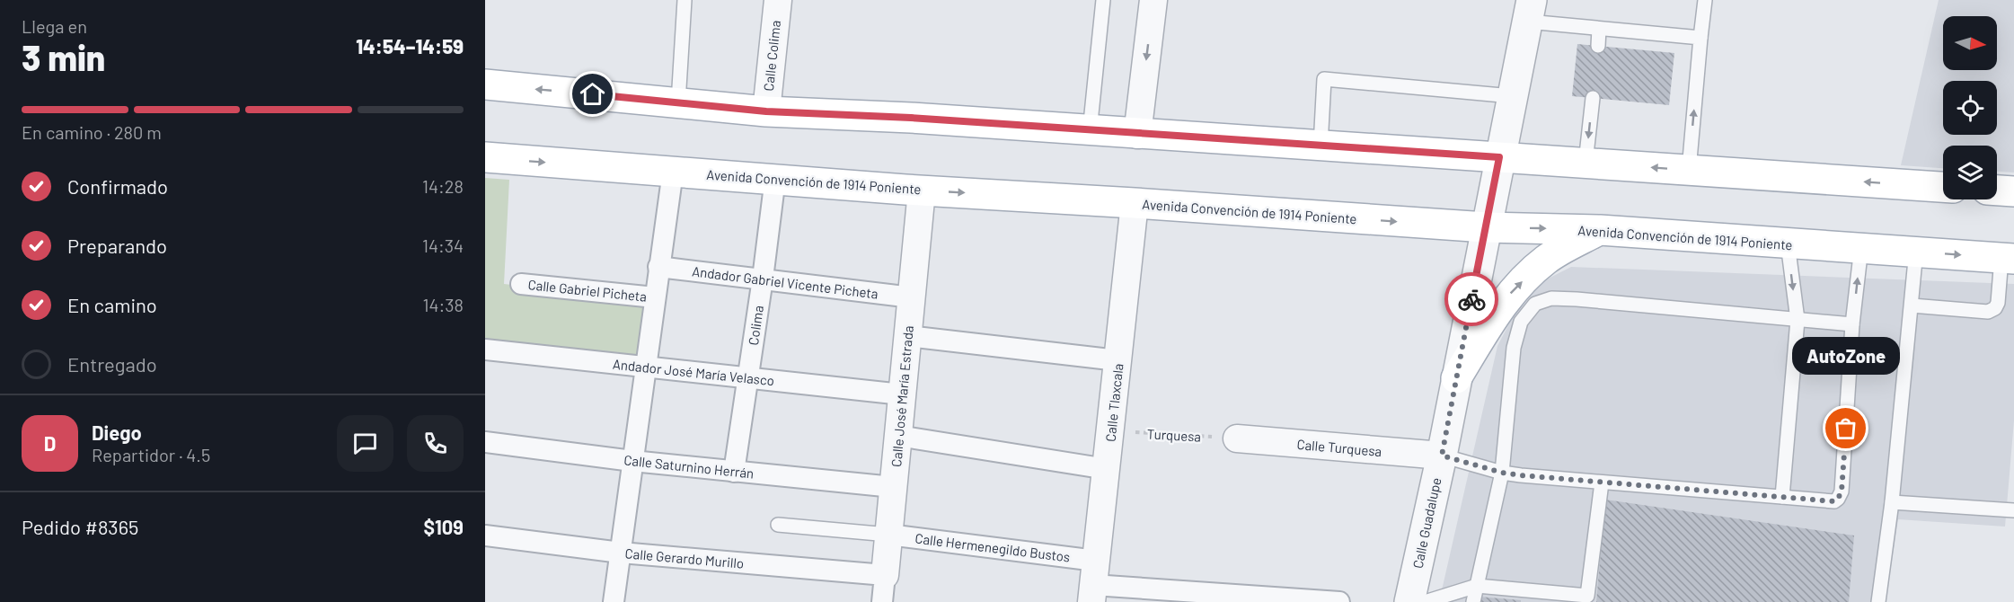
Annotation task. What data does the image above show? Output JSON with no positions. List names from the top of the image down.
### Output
{
  "streets": {
    "main road": ["Avenida Convención de 1914 Poniente"],
    "street": [
      "Calle Colima",
      "Andador Gabriel Vicente Picheta",
      "Calle Gabriel Picheta",
      "Colima",
      "Andador José María Velasco",
      "Calle José María Estrada",
      "Calle Tlaxcala",
      "Calle Turquesa",
      "Calle Saturnino Herrán",
      "Calle Guadalupe",
      "Calle Hermenegildo Bustos",
      "Calle Gerardo Murillo"
    ],
    "path": ["Turquesa"]
  },
  "crossings": [
    ["Avenida Convención de 1914 Poniente", "Colima"],
    ["Avenida Convención de 1914 Poniente", "Calle José María Estrada"],
    ["Avenida Convención de 1914 Poniente", "Calle Tlaxcala"],
    ["Avenida Convención de 1914 Poniente", "Calle Guadalupe"],
    ["Andador Gabriel Vicente Picheta", "Colima"],
    ["Andador Gabriel Vicente Picheta", "Calle José María Estrada"],
    ["Colima", "Andador José María Velasco"],
    ["Colima", "Calle Saturnino Herrán"],
    ["Andador José María Velasco", "Calle José María Estrada"],
    ["Calle José María Estrada", "Calle Saturnino Herrán"],
    ["Calle José María Estrada", "Calle Hermenegildo Bustos"],
    ["Calle José María Estrada", "Calle Gerardo Murillo"],
    ["Calle Tlaxcala", "Turquesa"],
    ["Calle Tlaxcala", "Calle Hermenegildo Bustos"],
    ["Turquesa", "Calle Turquesa"],
    ["Calle Turquesa", "Calle Guadalupe"]
  ],
  "places": ["AutoZone"],
  "north": "right",
  "page": {
    "heading": ["3 min", "Llega en", "14:54–14:59"],
    "panel": [
      "Diego",
      "Repartidor · 4.5",
      "Pedido #8365",
      "$109"
    ],
    "bar": "En camino · 280 m",
    "list": [
      ["Confirmado", "14:28"],
      ["Preparando", "14:34"],
      ["En camino", "14:38"],
      "Entregado"
    ],
    "bubble": "AutoZone",
    "round": "D"
  }
}
